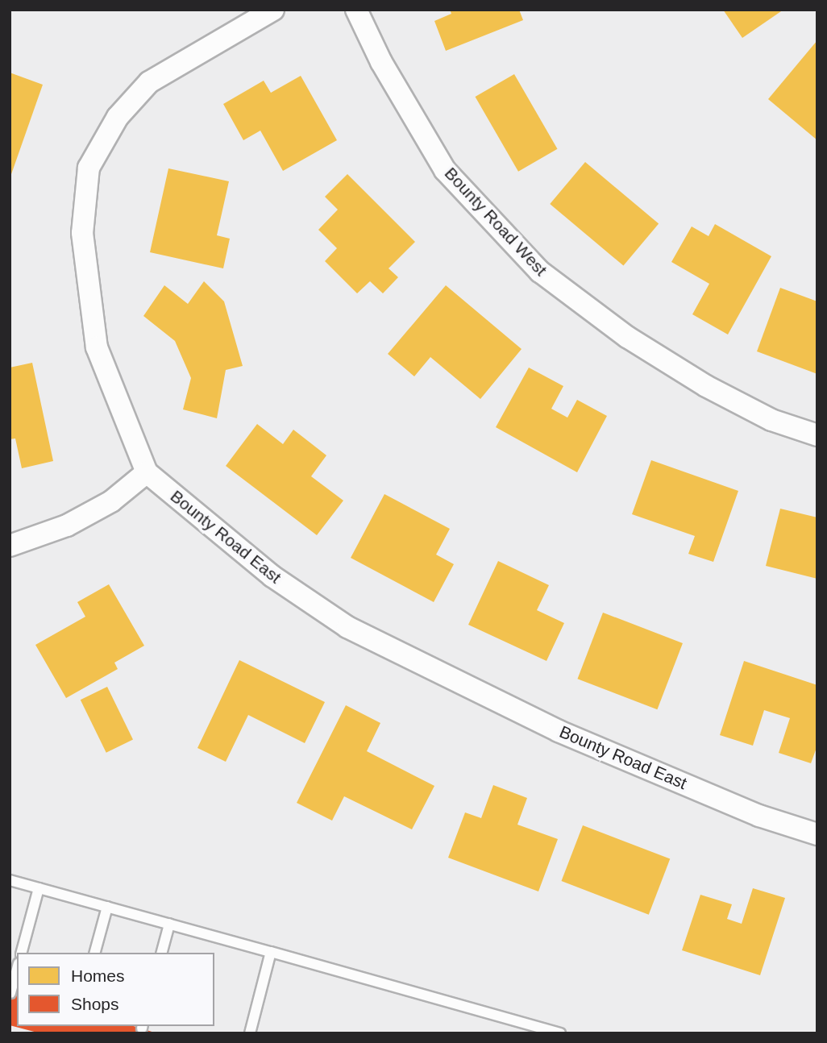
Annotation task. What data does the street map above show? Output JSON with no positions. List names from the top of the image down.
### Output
{
  "streets": {
    "street": ["Bounty Road West", "Bounty Road East"]
  },
  "legend": ["Homes", "Shops"]
}
